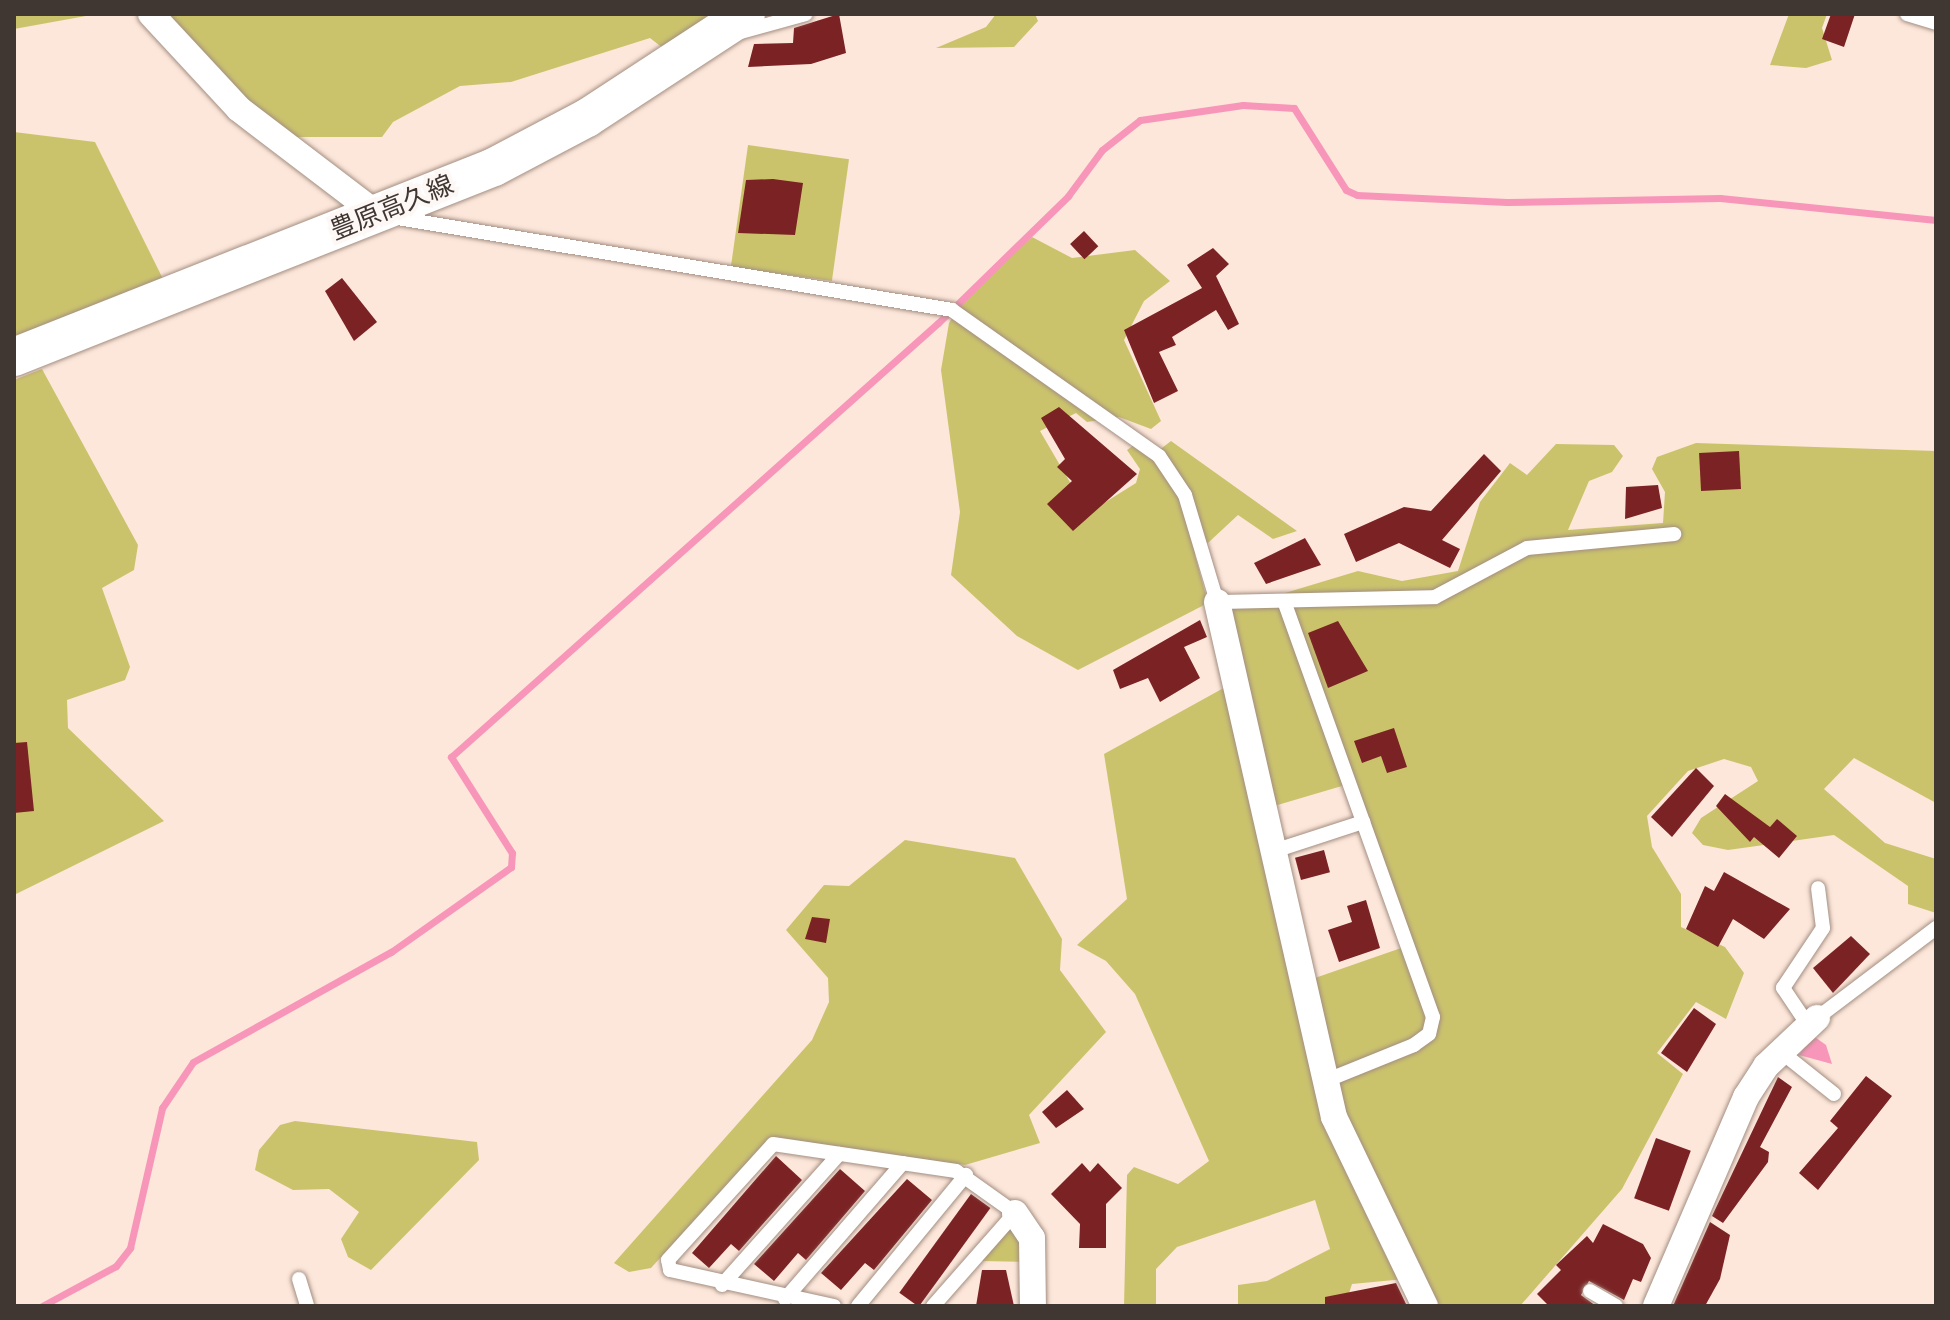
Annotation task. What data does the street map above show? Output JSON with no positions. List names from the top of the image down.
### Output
{
  "streets": {
    "main road": ["豊原高久線"]
  }
}
